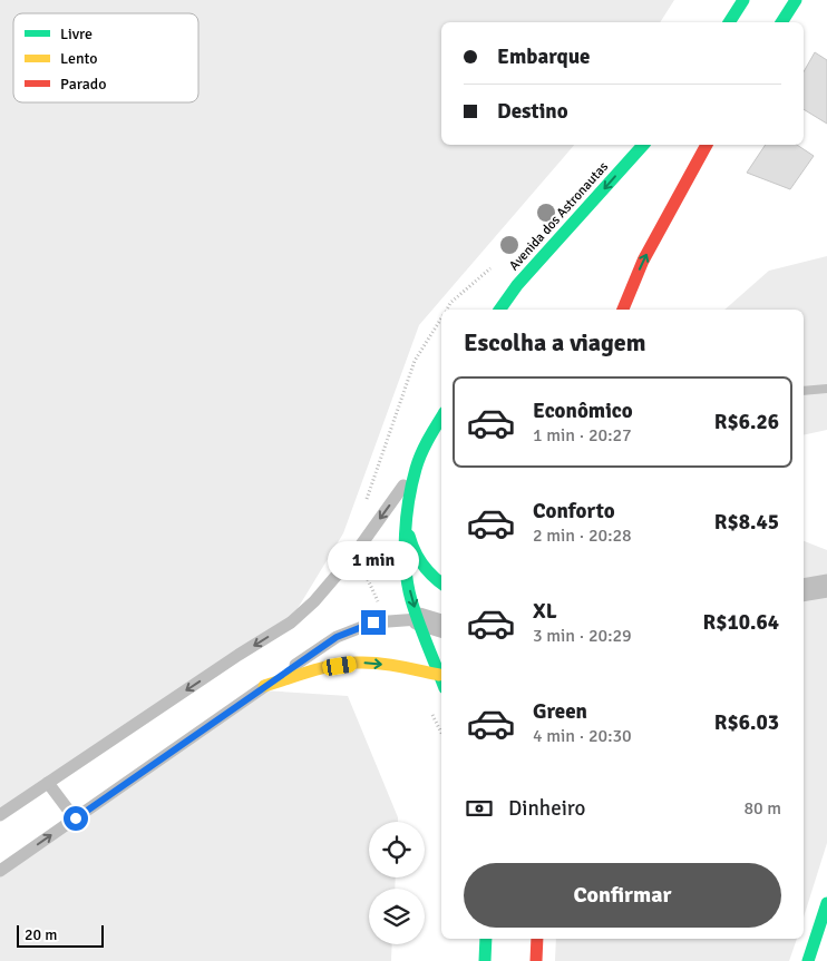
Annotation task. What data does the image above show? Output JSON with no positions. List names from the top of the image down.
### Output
{
  "streets": {
    "main road": ["Avenida dos Astronautas"]
  },
  "legend": ["Livre", "Lento", "Parado"],
  "scale_bar": "20 m",
  "page": {
    "banner": ["Embarque", "Destino"],
    "heading": "Escolha a viagem",
    "list": [
      {
        "name": "Econômico",
        "note": "1 min · 20:27",
        "value": "R$6.26"
      },
      {
        "name": "Conforto",
        "note": "2 min · 20:28",
        "value": "R$8.45"
      },
      {
        "name": "XL",
        "note": "3 min · 20:29",
        "value": "R$10.64"
      },
      {
        "name": "Green",
        "note": "4 min · 20:30",
        "value": "R$6.03"
      }
    ],
    "bubble": "1 min",
    "pay": ["Dinheiro", "80 m"],
    "buttons": "Confirmar",
    "scale": "20 m"
  }
}
